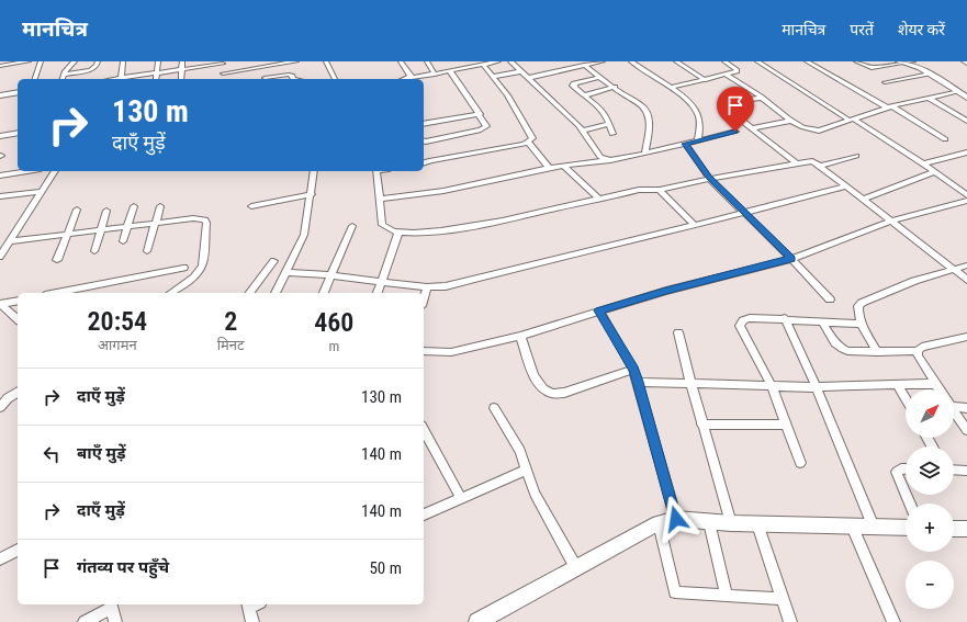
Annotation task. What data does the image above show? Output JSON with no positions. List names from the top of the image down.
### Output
{
  "north": "top right",
  "page": {
    "header": "मानचित्र",
    "nav": ["मानचित्र", "परतें", "शेयर करें"],
    "turn": ["130 m", "दाएँ मुड़ें"],
    "eta": [
      "20:54",
      "आगमन",
      "2",
      "मिनट",
      "460",
      "m"
    ],
    "list": [
      {
        "name": "दाएँ मुड़ें",
        "value": "130 m"
      },
      {
        "name": "बाएँ मुड़ें",
        "value": "140 m"
      },
      {
        "name": "दाएँ मुड़ें",
        "value": "140 m"
      },
      {
        "name": "गंतव्य पर पहुँचे",
        "value": "50 m"
      }
    ],
    "map_buttons": ["+", "−"]
  }
}
